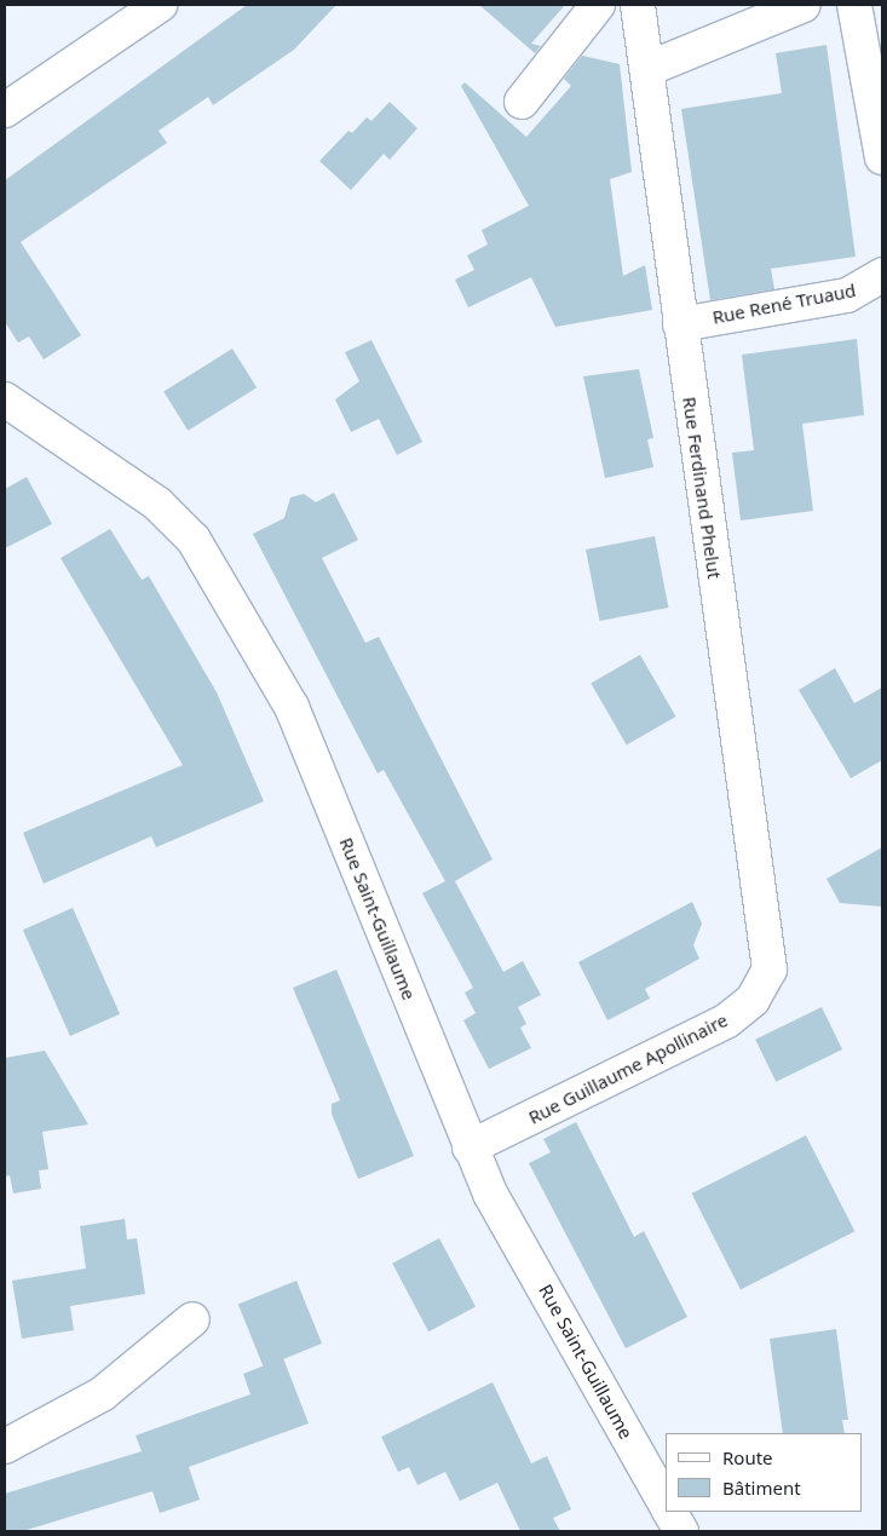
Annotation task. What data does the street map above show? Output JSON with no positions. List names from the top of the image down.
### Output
{
  "streets": {
    "street": [
      "Rue René Truaud",
      "Rue Ferdinand Phelut",
      "Rue Saint-Guillaume",
      "Rue Guillaume Apollinaire"
    ]
  },
  "crossings": [
    ["Rue René Truaud", "Rue Ferdinand Phelut"],
    ["Rue Ferdinand Phelut", "Rue Guillaume Apollinaire"],
    ["Rue Saint-Guillaume", "Rue Guillaume Apollinaire"]
  ],
  "legend": ["Route", "Bâtiment"]
}
